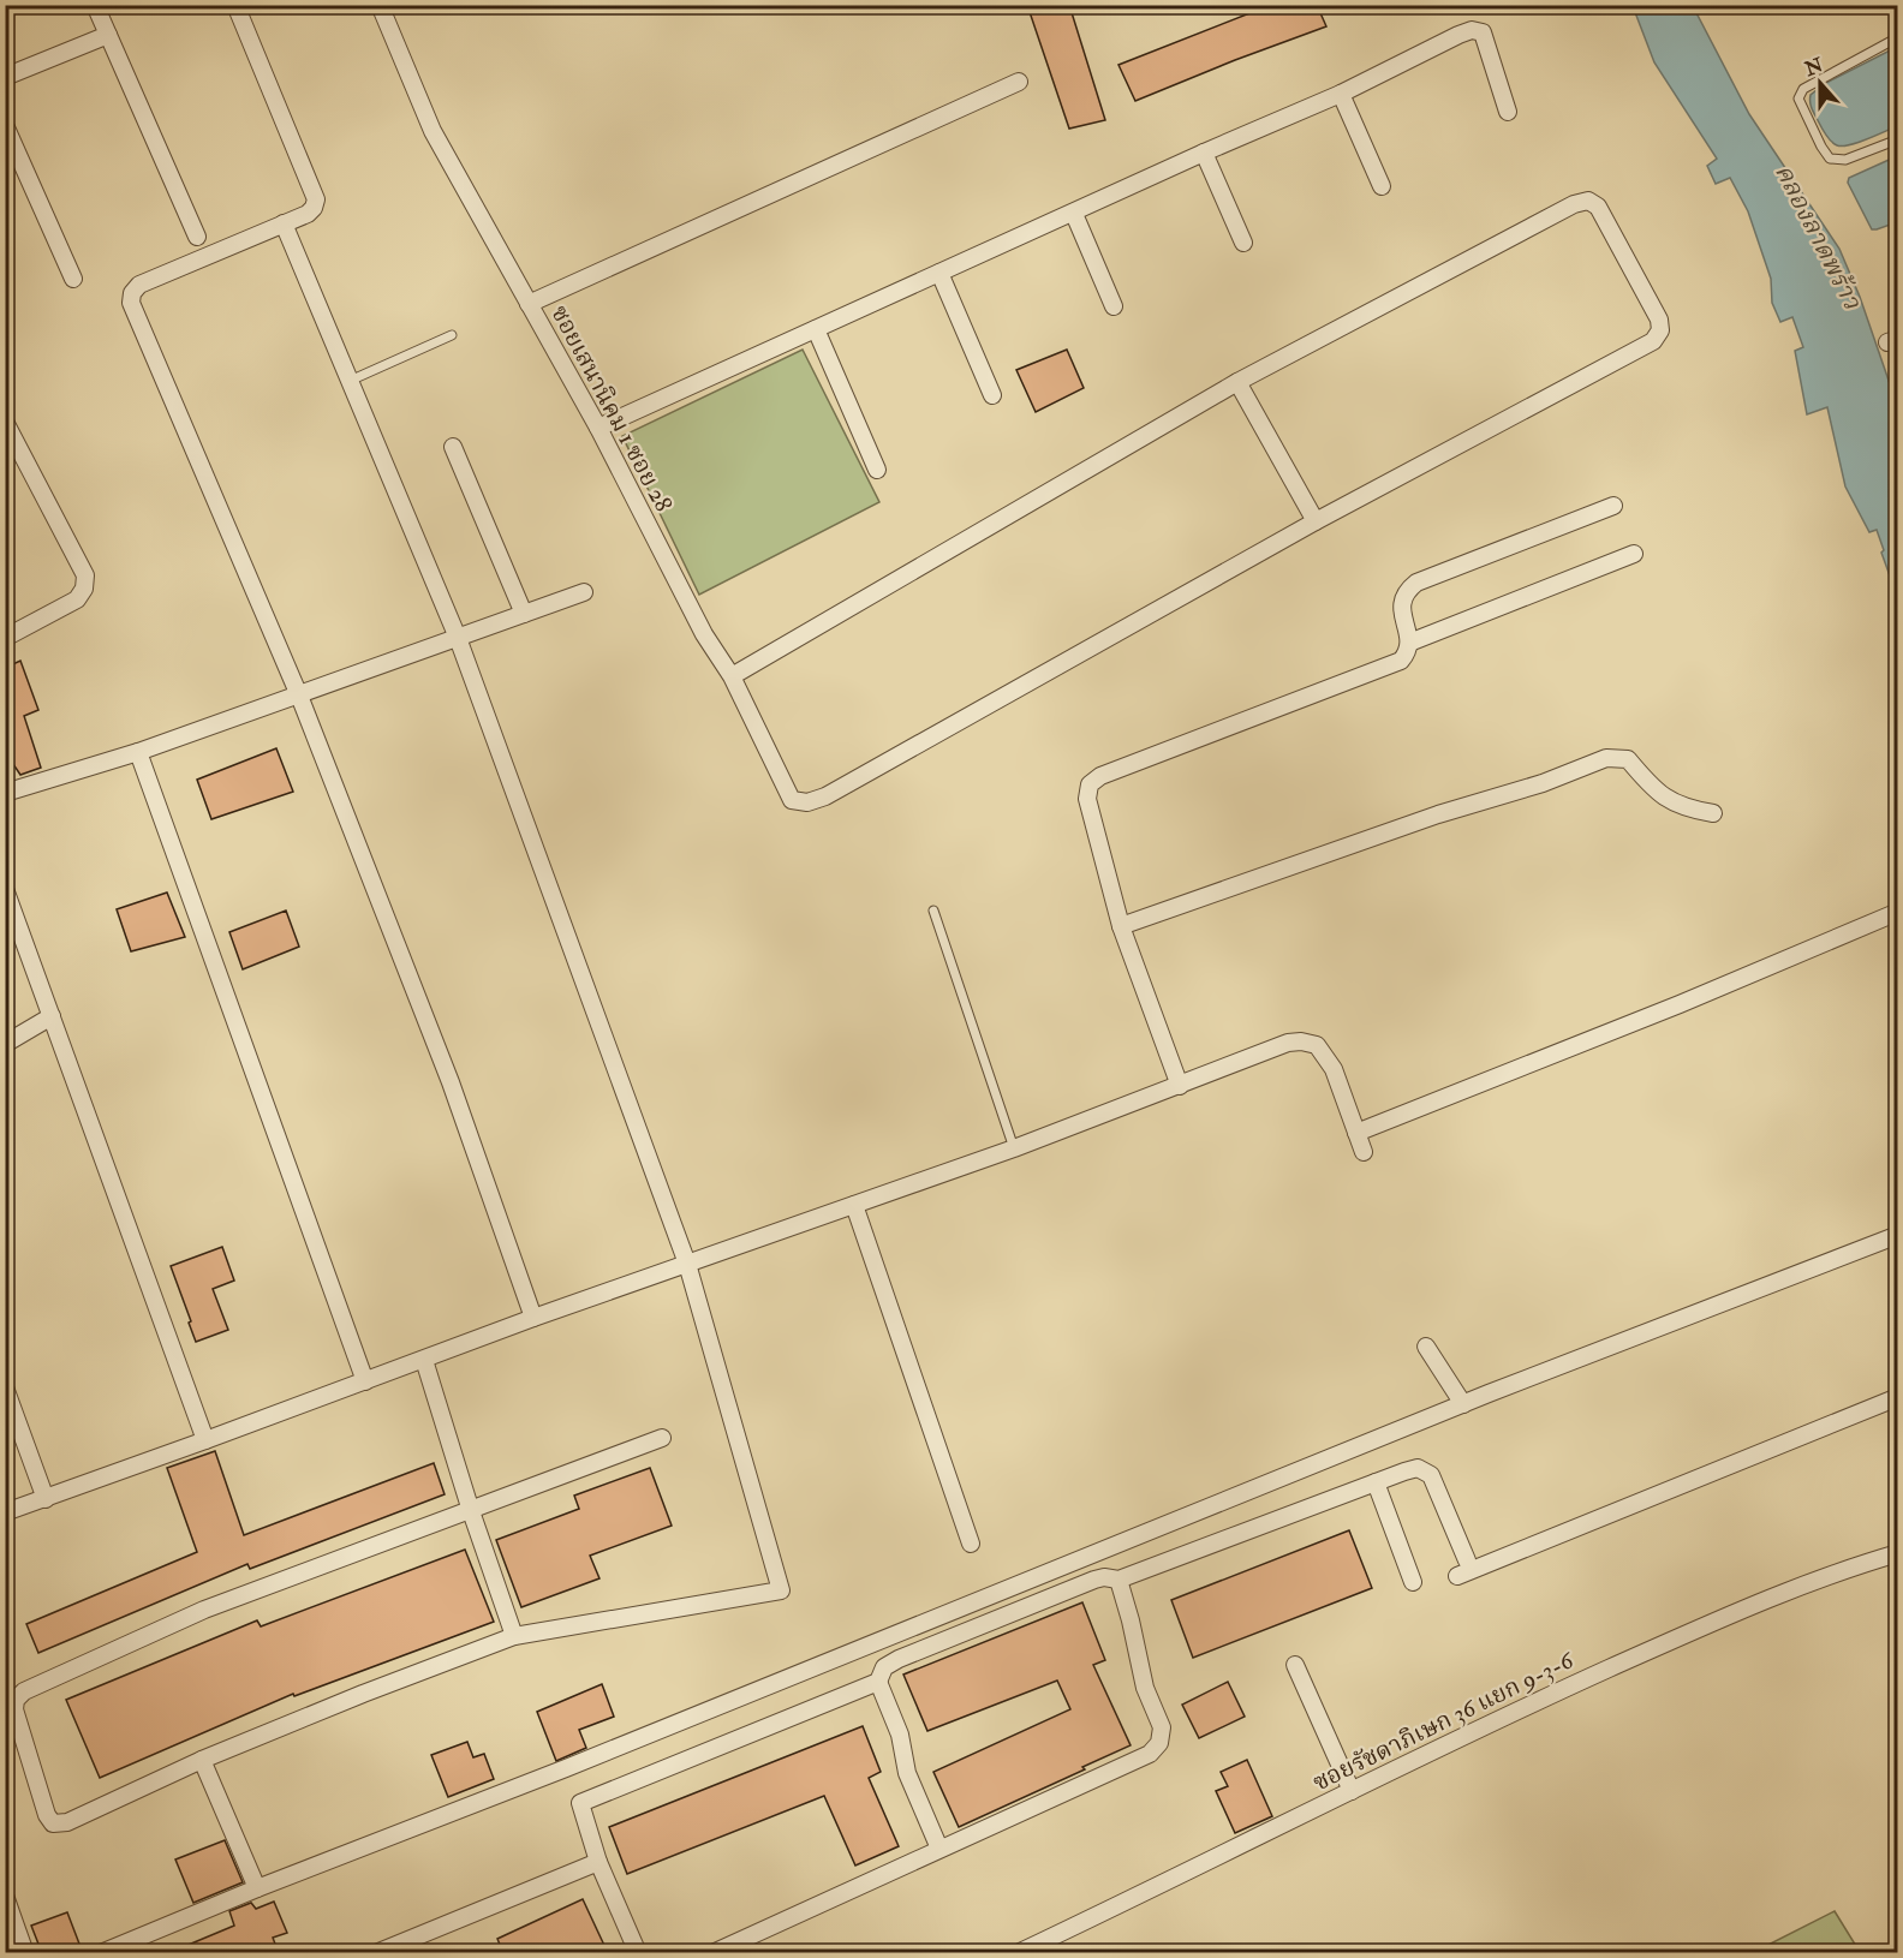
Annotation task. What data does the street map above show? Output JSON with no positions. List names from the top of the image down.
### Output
{
  "streets": {
    "street": ["ซอยเสนานิคม 1 ซอย 28", "ซอยรัชดาภิเษก 36 แยก 9-3-6"]
  },
  "water": ["คลองลาดพร้าว"],
  "north": "top"
}
